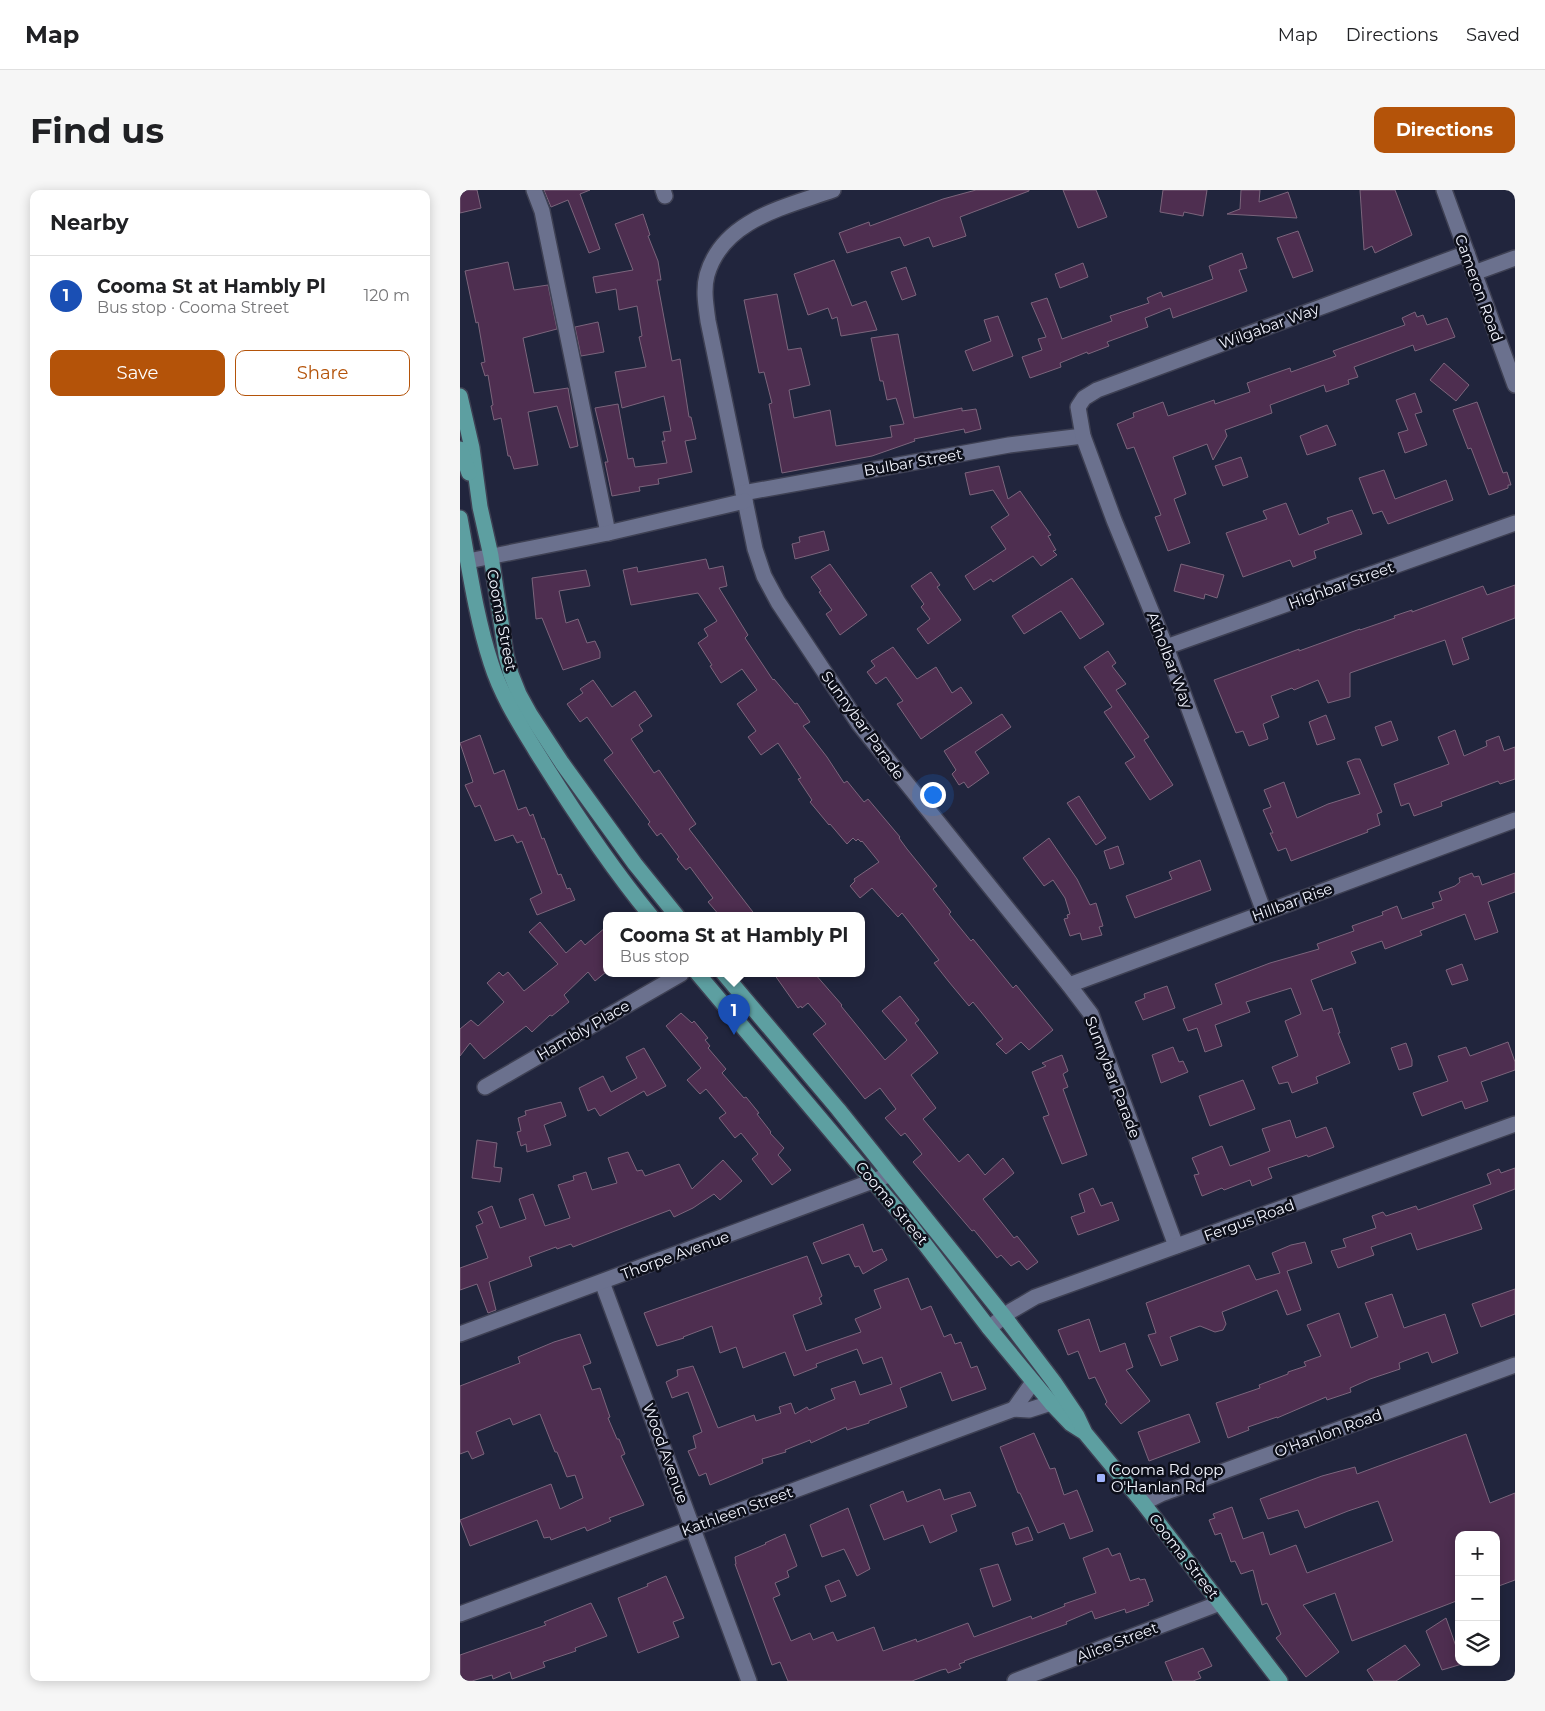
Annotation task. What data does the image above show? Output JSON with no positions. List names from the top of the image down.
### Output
{
  "streets": {
    "main road": ["Cooma Street"],
    "street": [
      "Cameron Road",
      "Wilgabar Way",
      "Bulbar Street",
      "Highbar Street",
      "Atholbar Way",
      "Sunnybar Parade",
      "Hillbar Rise",
      "Hambly Place",
      "Fergus Road",
      "Thorpe Avenue",
      "O'Hanlon Road",
      "Wood Avenue",
      "Kathleen Street",
      "Alice Street"
    ]
  },
  "crossings": [
    ["Cameron Road", "Wilgabar Way"],
    ["Wilgabar Way", "Atholbar Way"],
    ["Bulbar Street", "Cooma Street"],
    ["Bulbar Street", "Atholbar Way"],
    ["Bulbar Street", "Sunnybar Parade"],
    ["Highbar Street", "Atholbar Way"],
    ["Cooma Street", "Fergus Road"],
    ["Cooma Street", "Thorpe Avenue"],
    ["Cooma Street", "O'Hanlon Road"],
    ["Cooma Street", "Kathleen Street"],
    ["Cooma Street", "Alice Street"],
    ["Atholbar Way", "Hillbar Rise"],
    ["Sunnybar Parade", "Hillbar Rise"],
    ["Sunnybar Parade", "Fergus Road"],
    ["Thorpe Avenue", "Wood Avenue"],
    ["Wood Avenue", "Kathleen Street"]
  ],
  "places": {
    "transit": ["Cooma Rd opp O'Hanlan Rd"]
  },
  "page": {
    "header": "Map",
    "nav": ["Map", "Directions", "Saved"],
    "buttons": [
      "Directions",
      ["Save", "Share"]
    ],
    "title": "Find us",
    "heading": "Nearby",
    "list": [
      {
        "mark": "1",
        "name": "Cooma St at Hambly Pl",
        "note": "Bus stop · Cooma Street",
        "value": "120 m"
      }
    ],
    "popup": ["Cooma St at Hambly Pl", "Bus stop"],
    "pins": "1",
    "map_buttons": ["+", "−"]
  }
}
